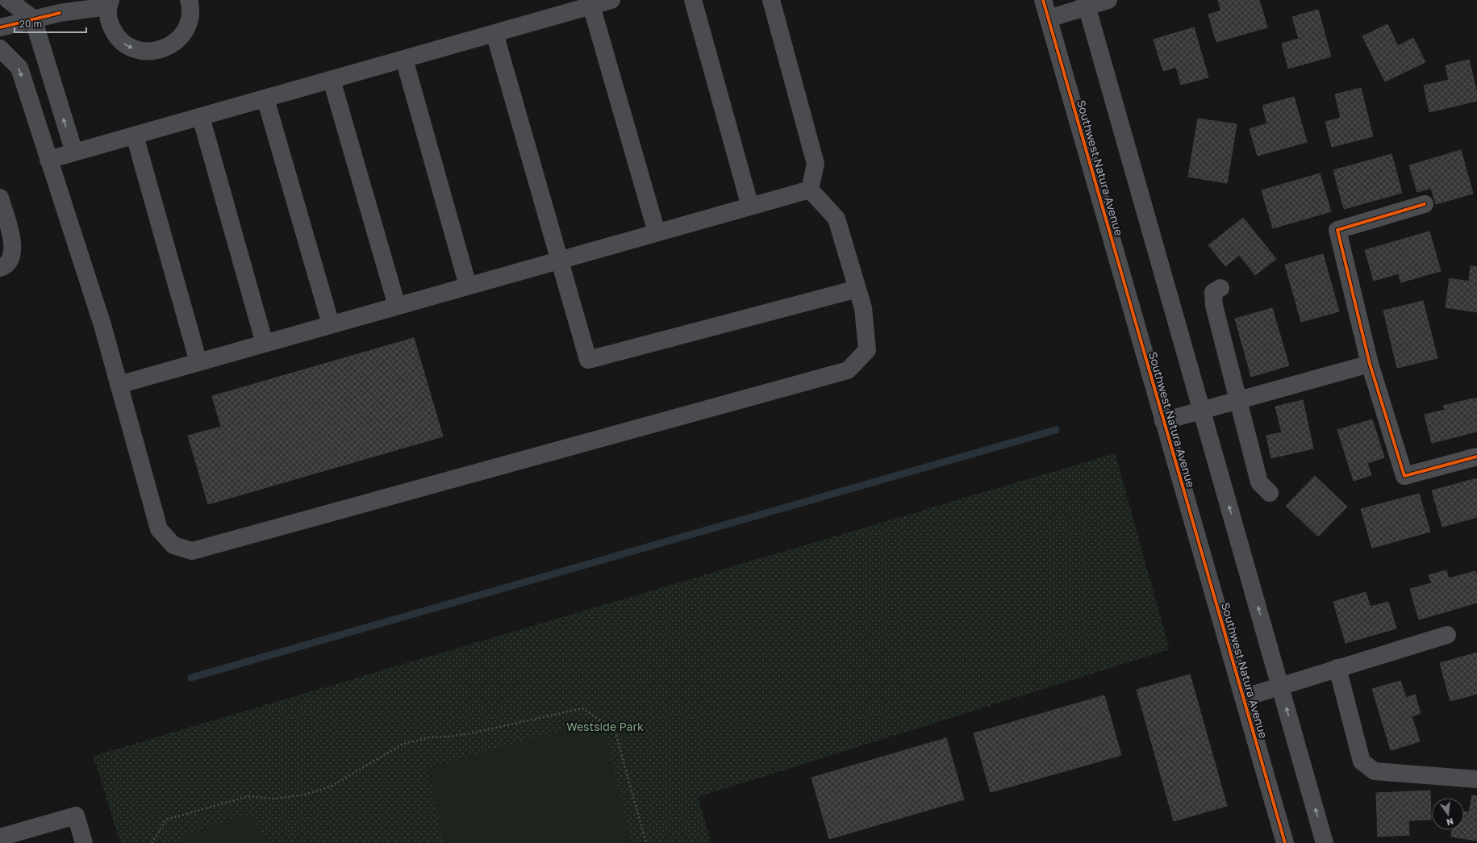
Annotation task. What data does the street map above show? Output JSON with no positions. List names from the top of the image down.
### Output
{
  "streets": {
    "street": ["Southwest Natura Avenue"]
  },
  "parks": ["Westside Park"],
  "scale_bar": "20 m",
  "north": "bottom"
}
